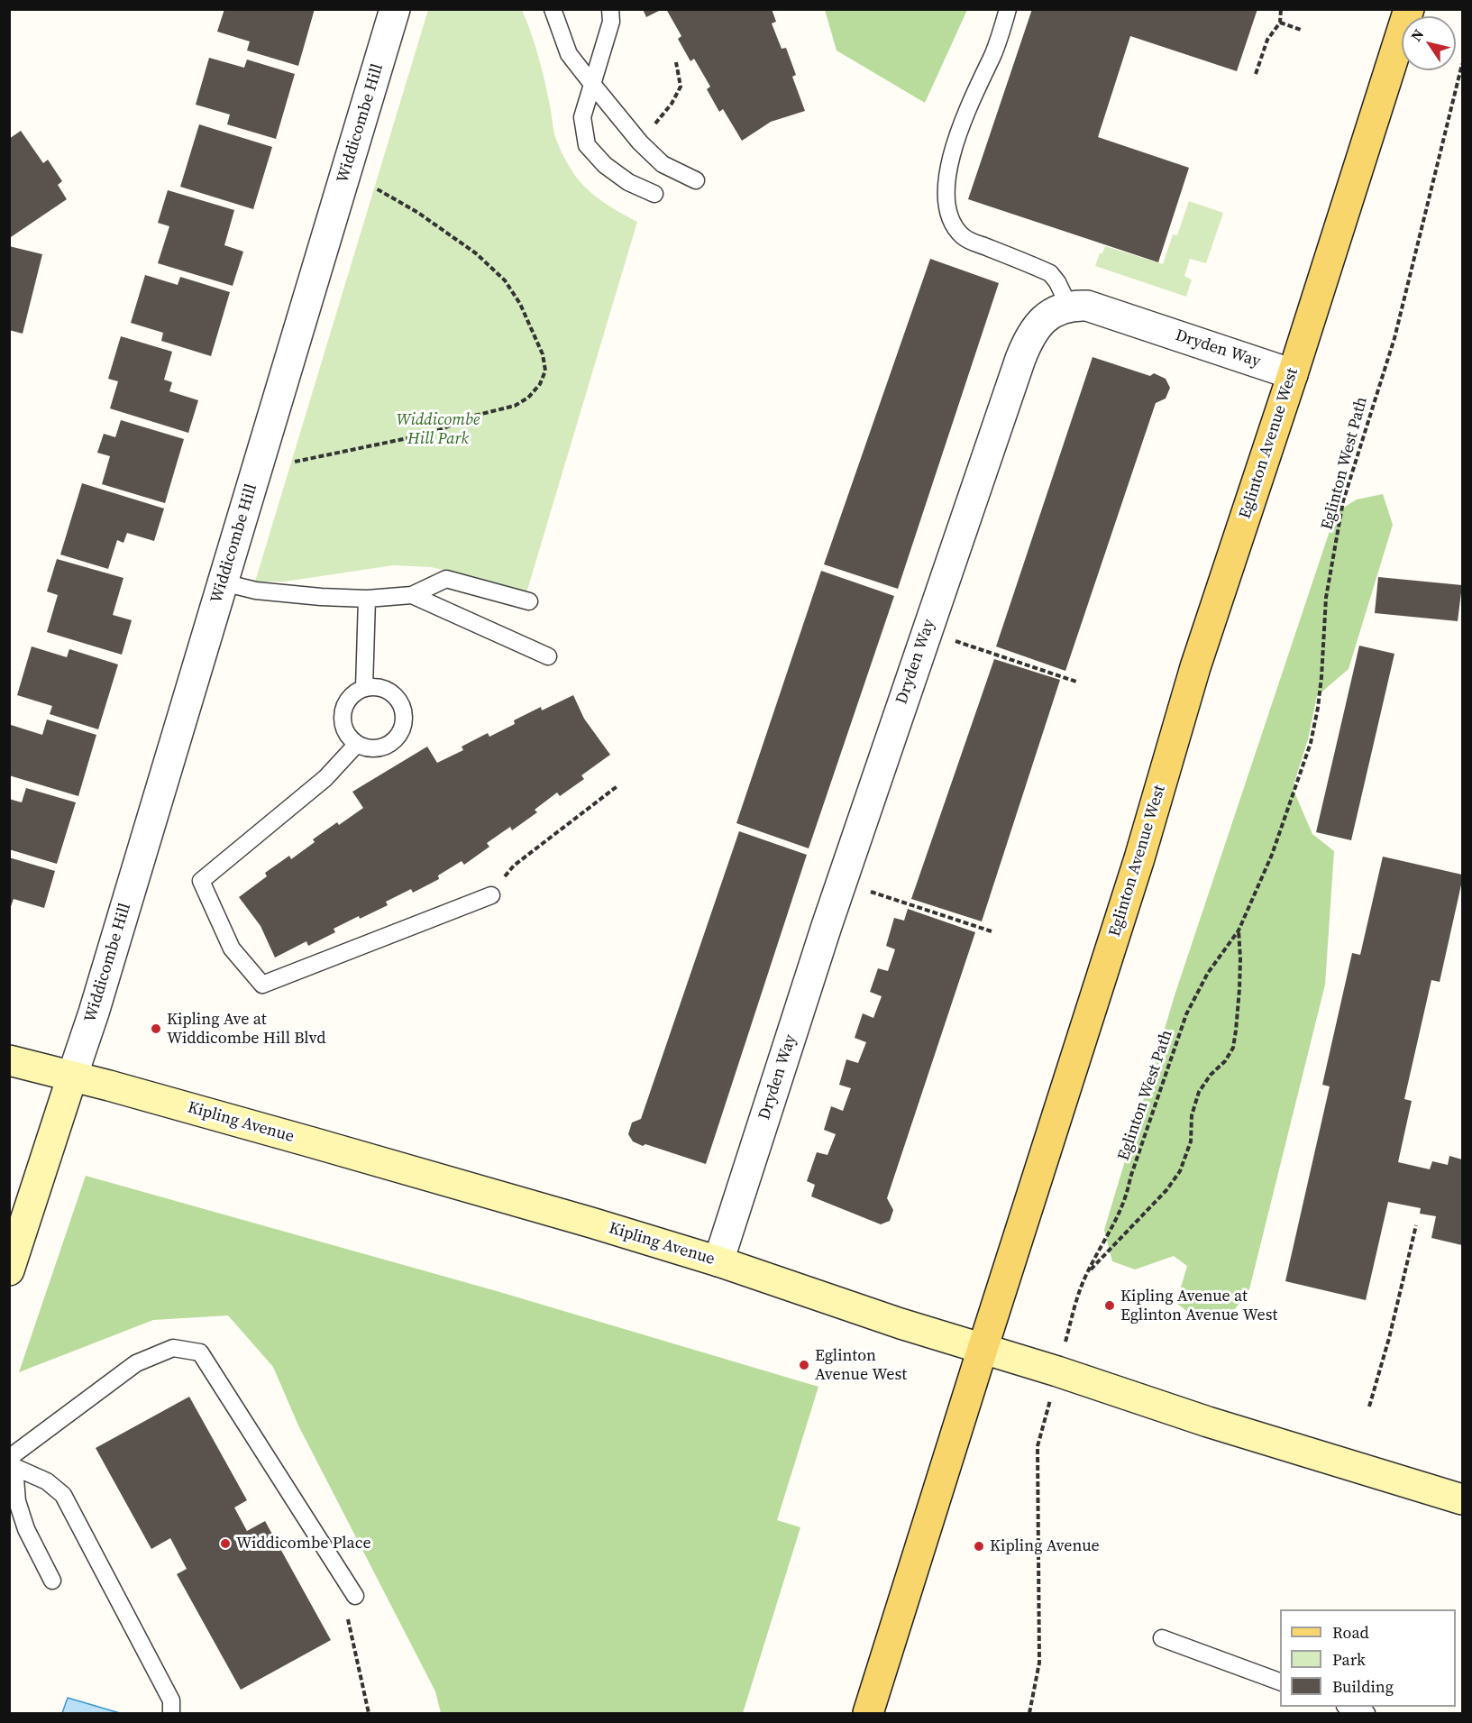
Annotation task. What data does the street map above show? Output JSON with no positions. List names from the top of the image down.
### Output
{
  "streets": {
    "main road": ["Eglinton Avenue West", "Kipling Avenue"],
    "street": ["Widdicombe Hill", "Dryden Way"],
    "path": ["Eglinton West Path"]
  },
  "crossings": [
    ["Widdicombe Hill", "Kipling Avenue"],
    ["Dryden Way", "Eglinton Avenue West"],
    ["Dryden Way", "Kipling Avenue"],
    ["Eglinton Avenue West", "Kipling Avenue"]
  ],
  "parks": ["Widdicombe Hill Park"],
  "places": [
    "Kipling Ave at Widdicombe Hill Blvd",
    "Kipling Avenue at Eglinton Avenue West",
    "Eglinton Avenue West",
    "Widdicombe Place",
    "Kipling Avenue"
  ],
  "legend": ["Road", "Park", "Building"],
  "north": "top left"
}
